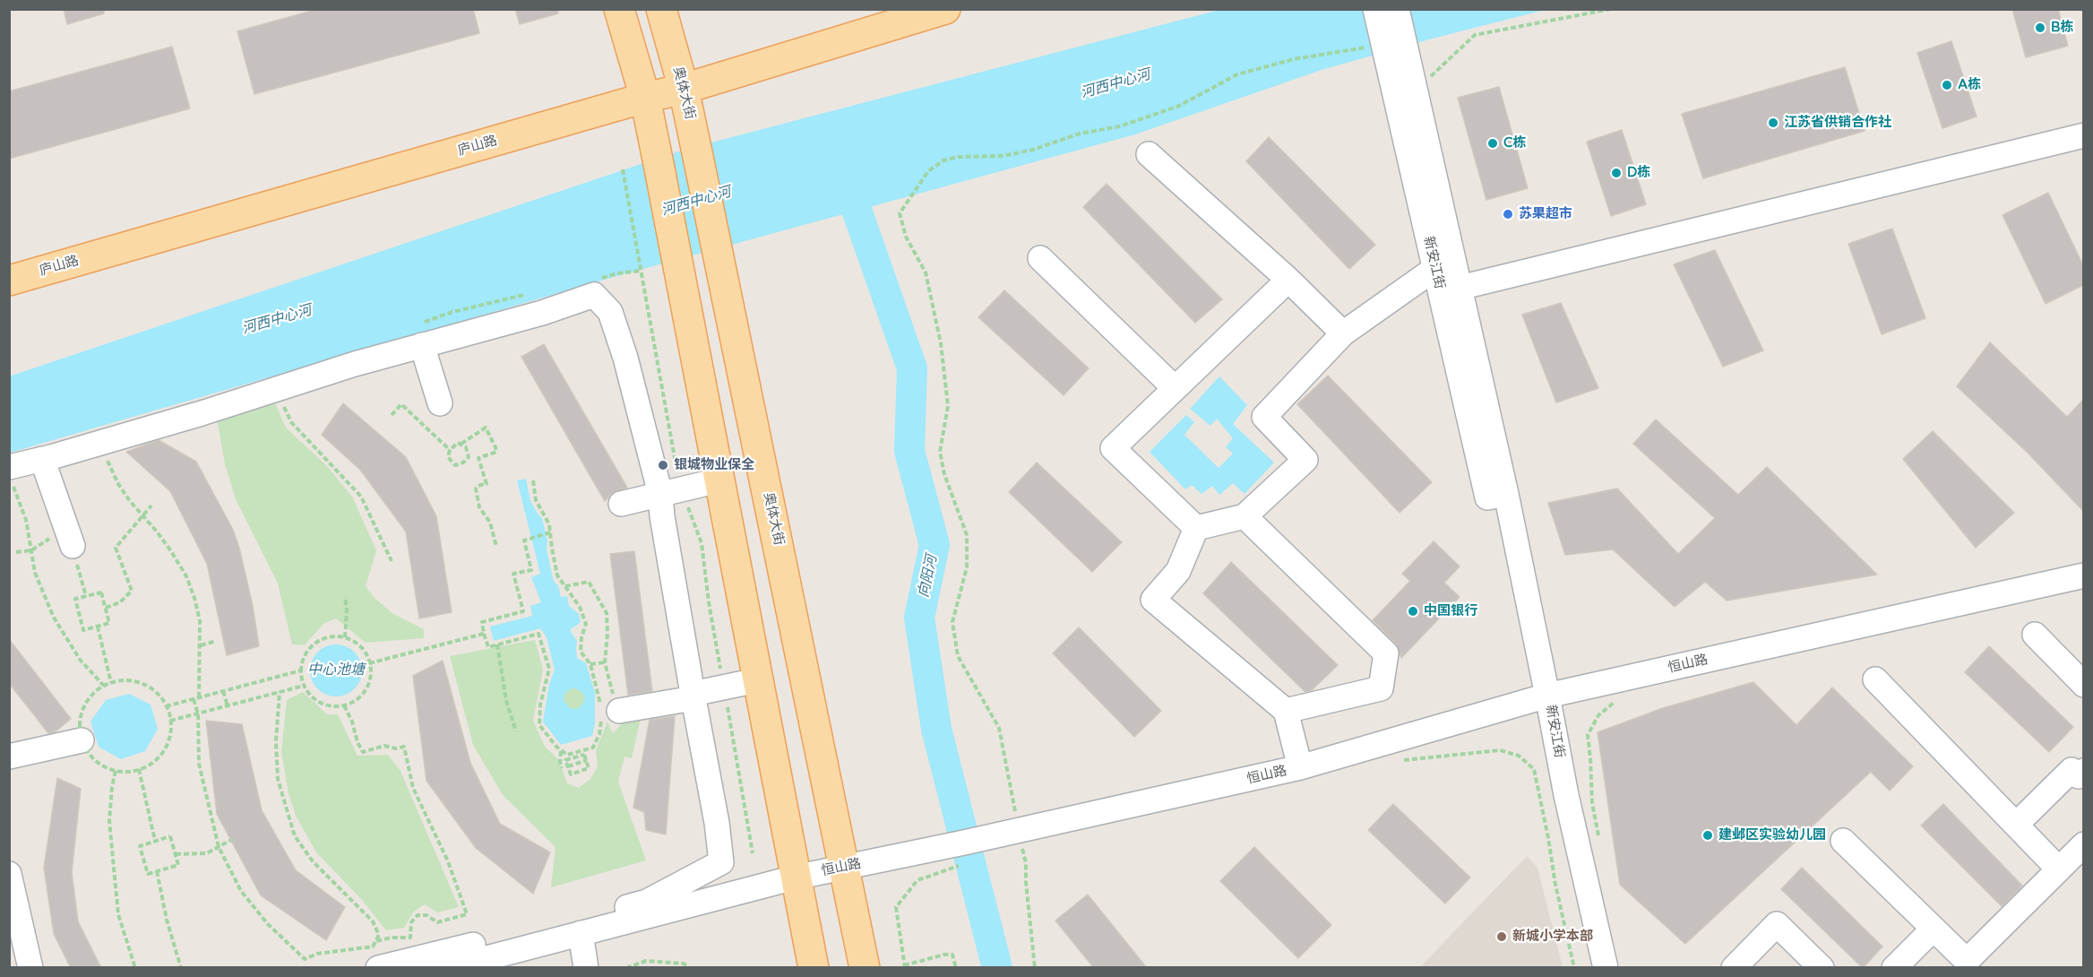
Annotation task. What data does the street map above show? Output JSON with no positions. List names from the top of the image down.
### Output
{
  "streets": {
    "main road": ["奥体大街", "庐山路"],
    "street": ["新安江街", "恒山路"]
  },
  "crossings": [
    ["奥体大街", "庐山路"],
    ["奥体大街", "恒山路"],
    ["新安江街", "恒山路"]
  ],
  "water": ["河西中心河", "向阳河", "中心池塘"],
  "places": [
    "B栋",
    "A栋",
    "江苏省供销合作社",
    "C栋",
    "D栋",
    "苏果超市",
    "银城物业保全",
    "中国银行",
    "建邺区实验幼儿园",
    "新城小学本部"
  ]
}
